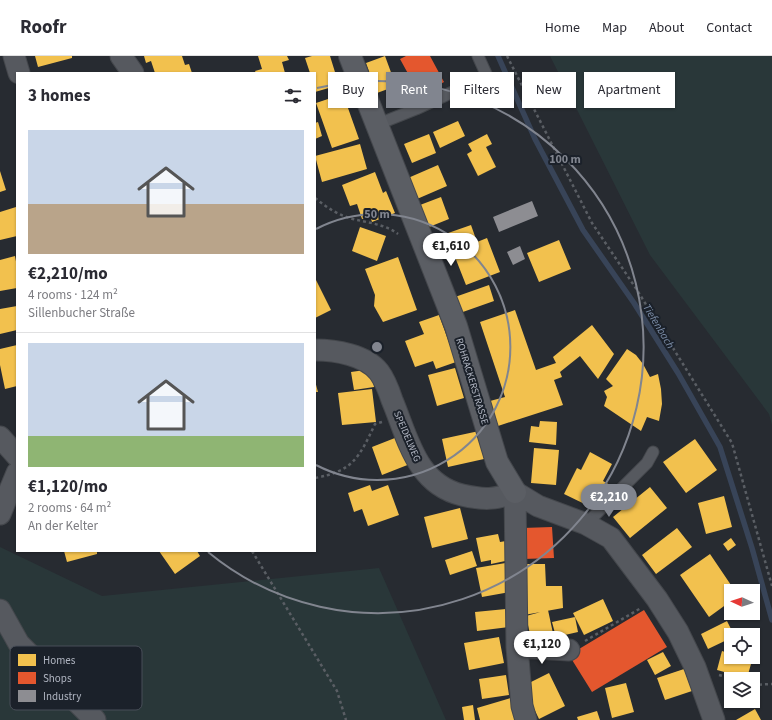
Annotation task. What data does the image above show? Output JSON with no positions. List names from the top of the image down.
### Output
{
  "streets": {
    "street": ["ROHRACKERSTRASSE", "SPEIDELWEG"]
  },
  "crossings": [
    ["ROHRACKERSTRASSE", "SPEIDELWEG"]
  ],
  "water": ["Tiefenbach"],
  "legend": ["Homes", "Shops", "Industry"],
  "north": "left",
  "page": {
    "header": "Roofr",
    "nav": [
      "Home",
      "Map",
      "About",
      "Contact"
    ],
    "chip": [
      "Buy",
      "Rent",
      "Filters",
      "New",
      "Apartment"
    ],
    "heading": "3 homes",
    "list": [
      {
        "name": "€2,210/mo",
        "note": "4 rooms · 124 m² · Sillenbucher Straße"
      },
      {
        "name": "€1,120/mo",
        "note": "2 rooms · 64 m² · An der Kelter"
      }
    ],
    "price": ["€1,610", "€2,210", "€1,120"]
  },
  "rings": ["100 m", "50 m"]
}
